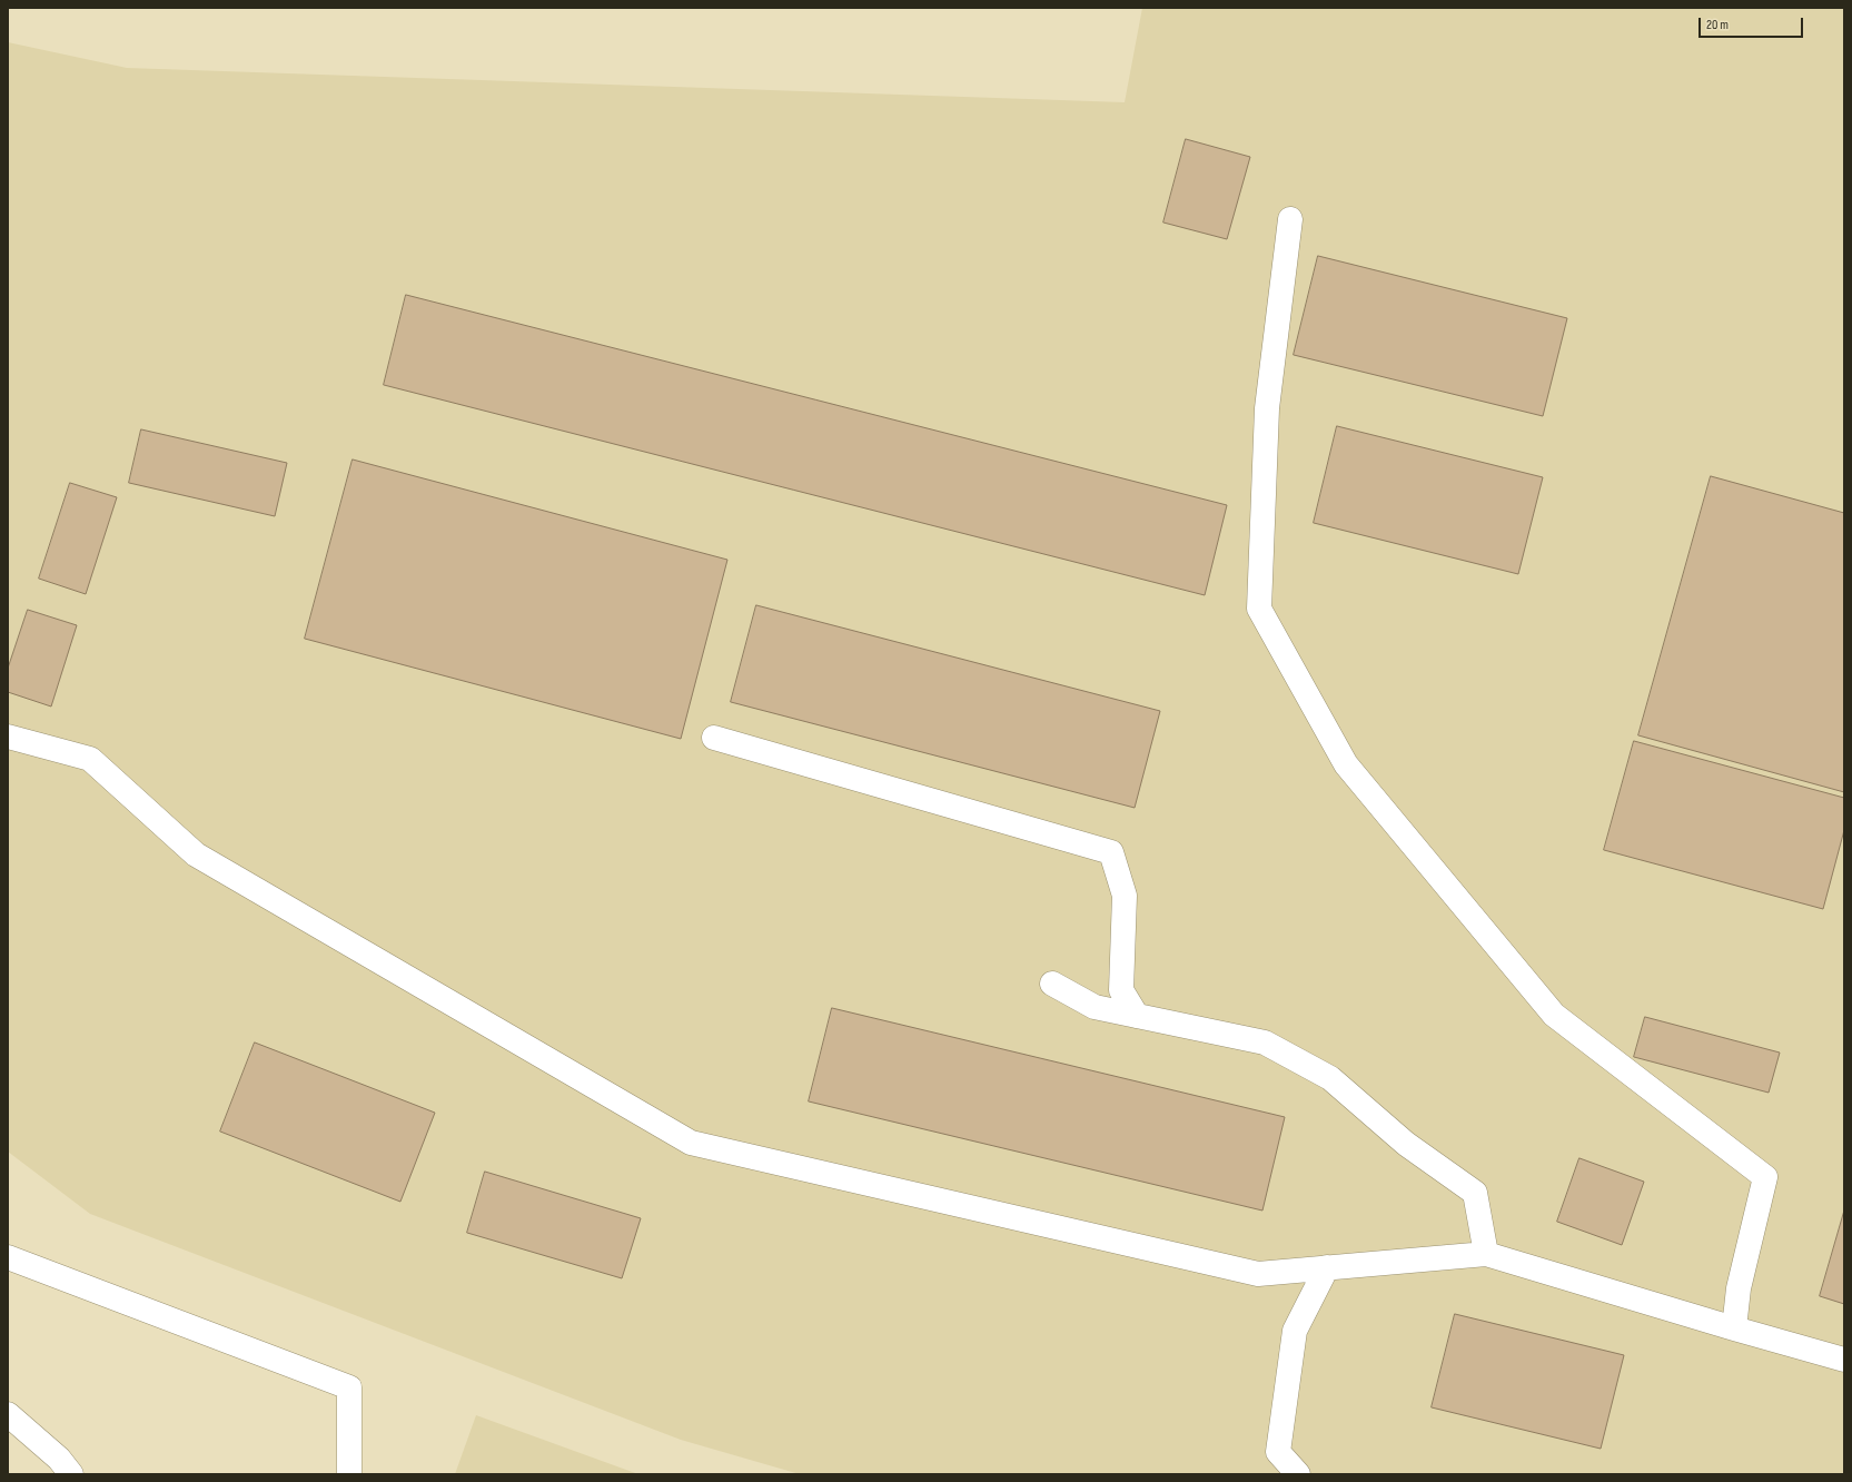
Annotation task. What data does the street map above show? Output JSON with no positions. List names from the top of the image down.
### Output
{
  "scale_bar": "20 m"
}
